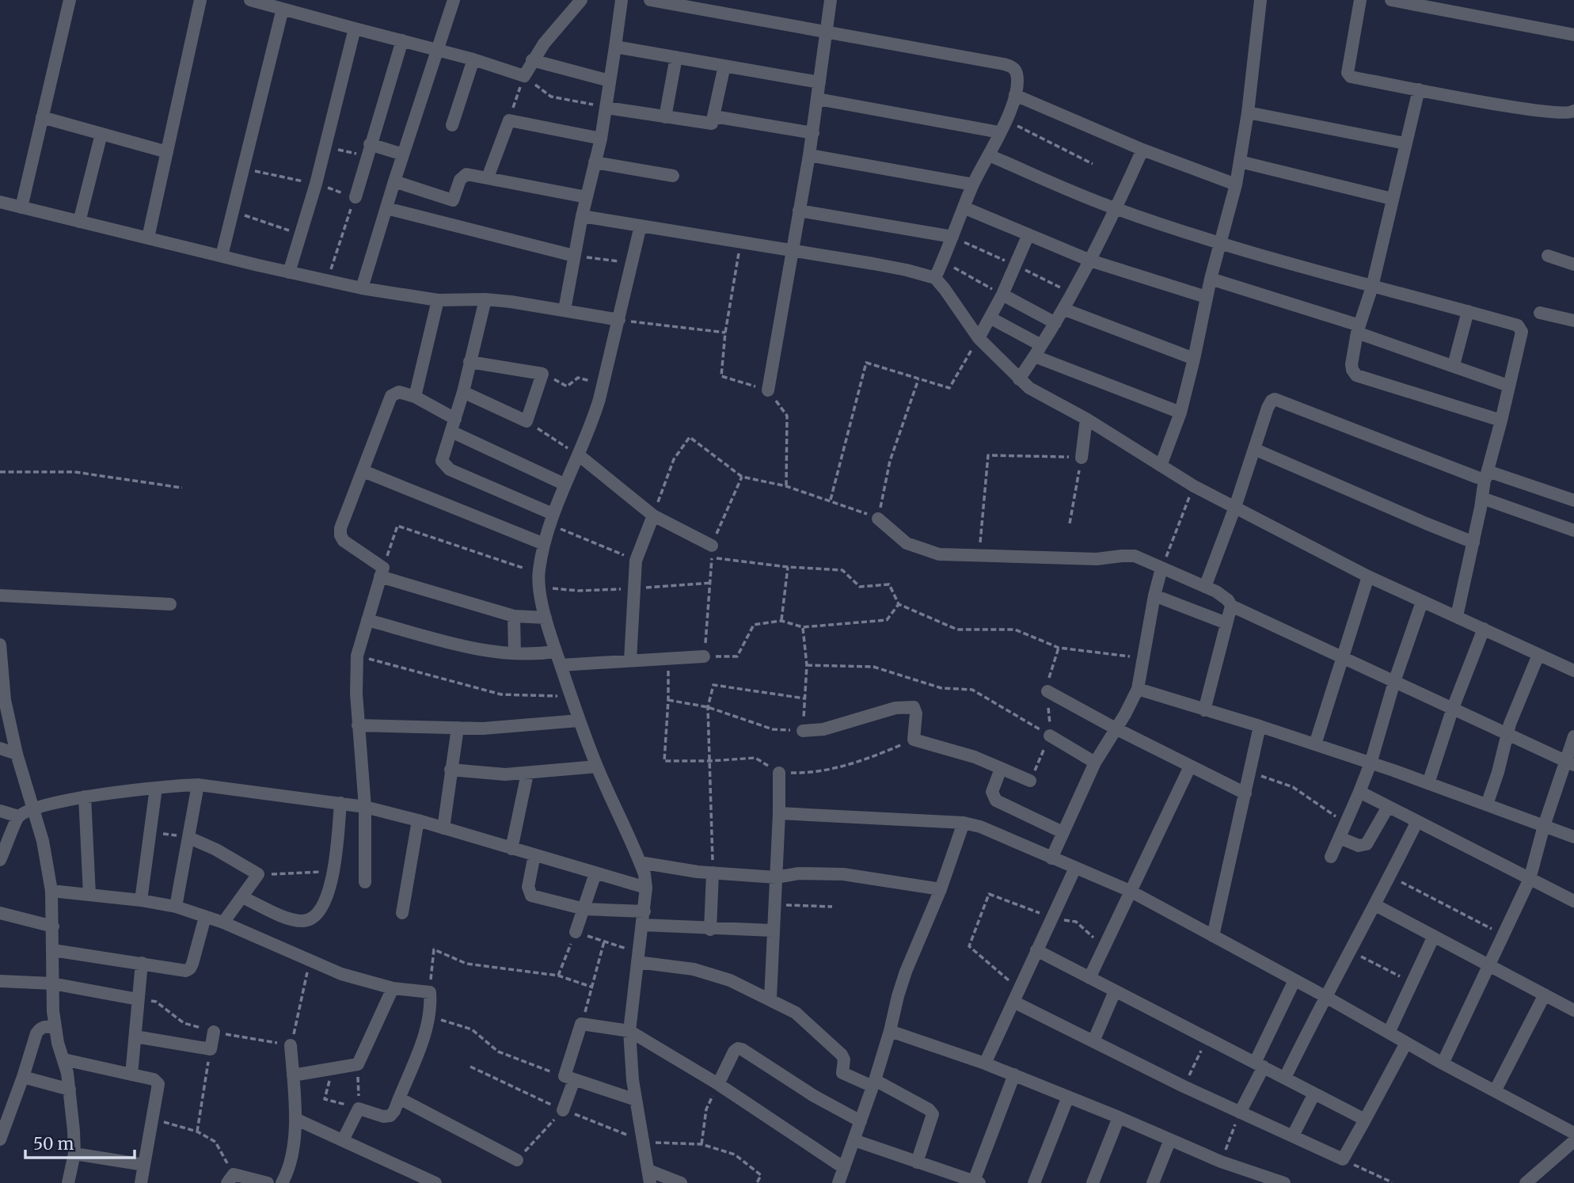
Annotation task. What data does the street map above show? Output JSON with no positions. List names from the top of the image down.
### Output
{
  "scale_bar": "50 m"
}
